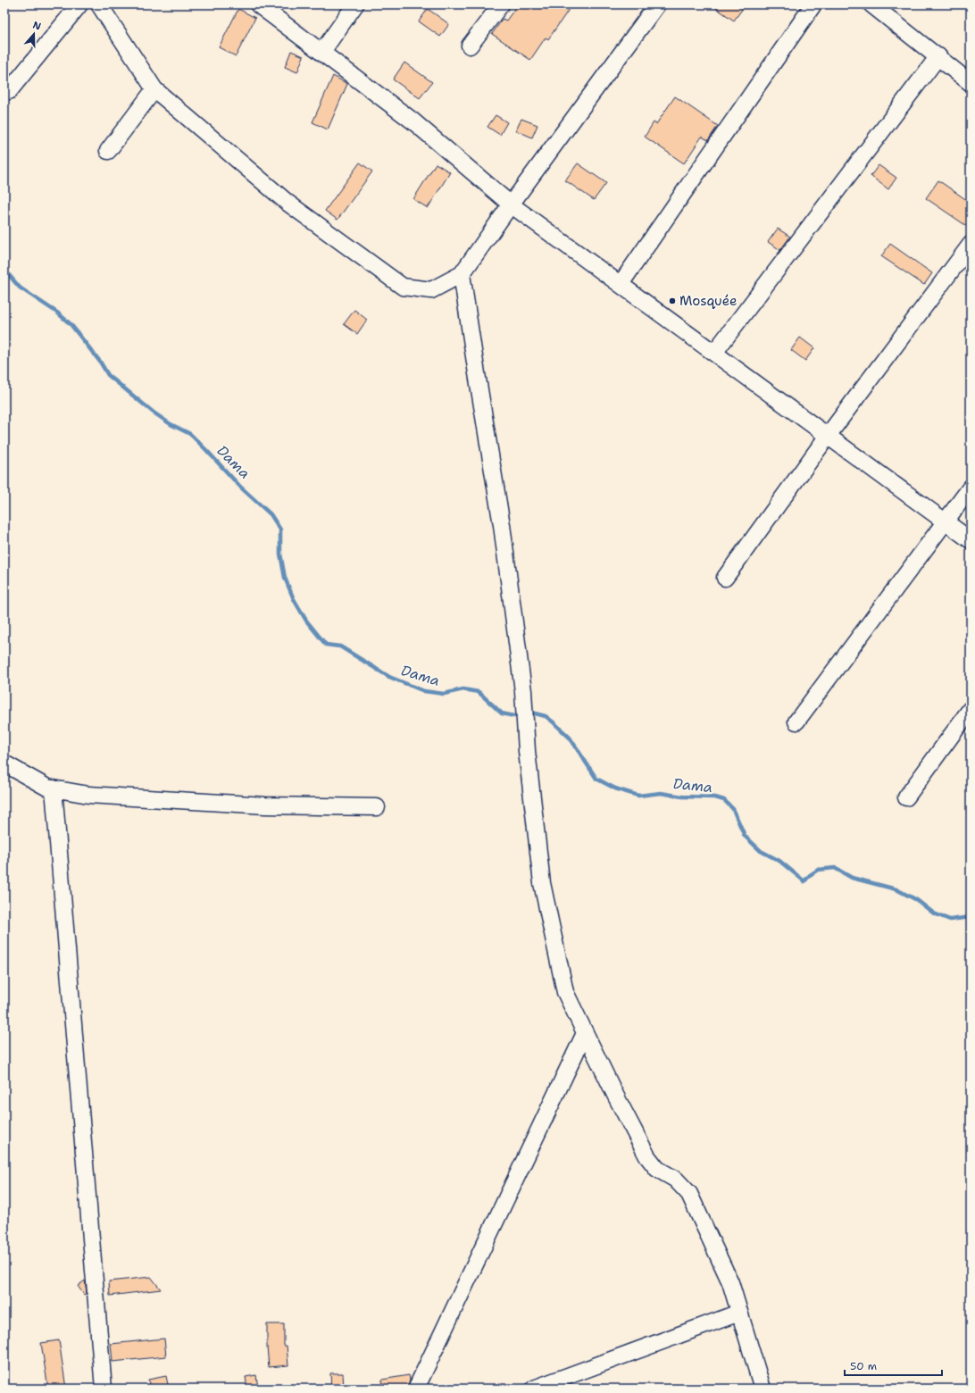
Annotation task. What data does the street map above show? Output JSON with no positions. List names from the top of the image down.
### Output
{
  "water": ["Dama"],
  "places": ["Mosquée"],
  "scale_bar": "50 m",
  "north": "top"
}
